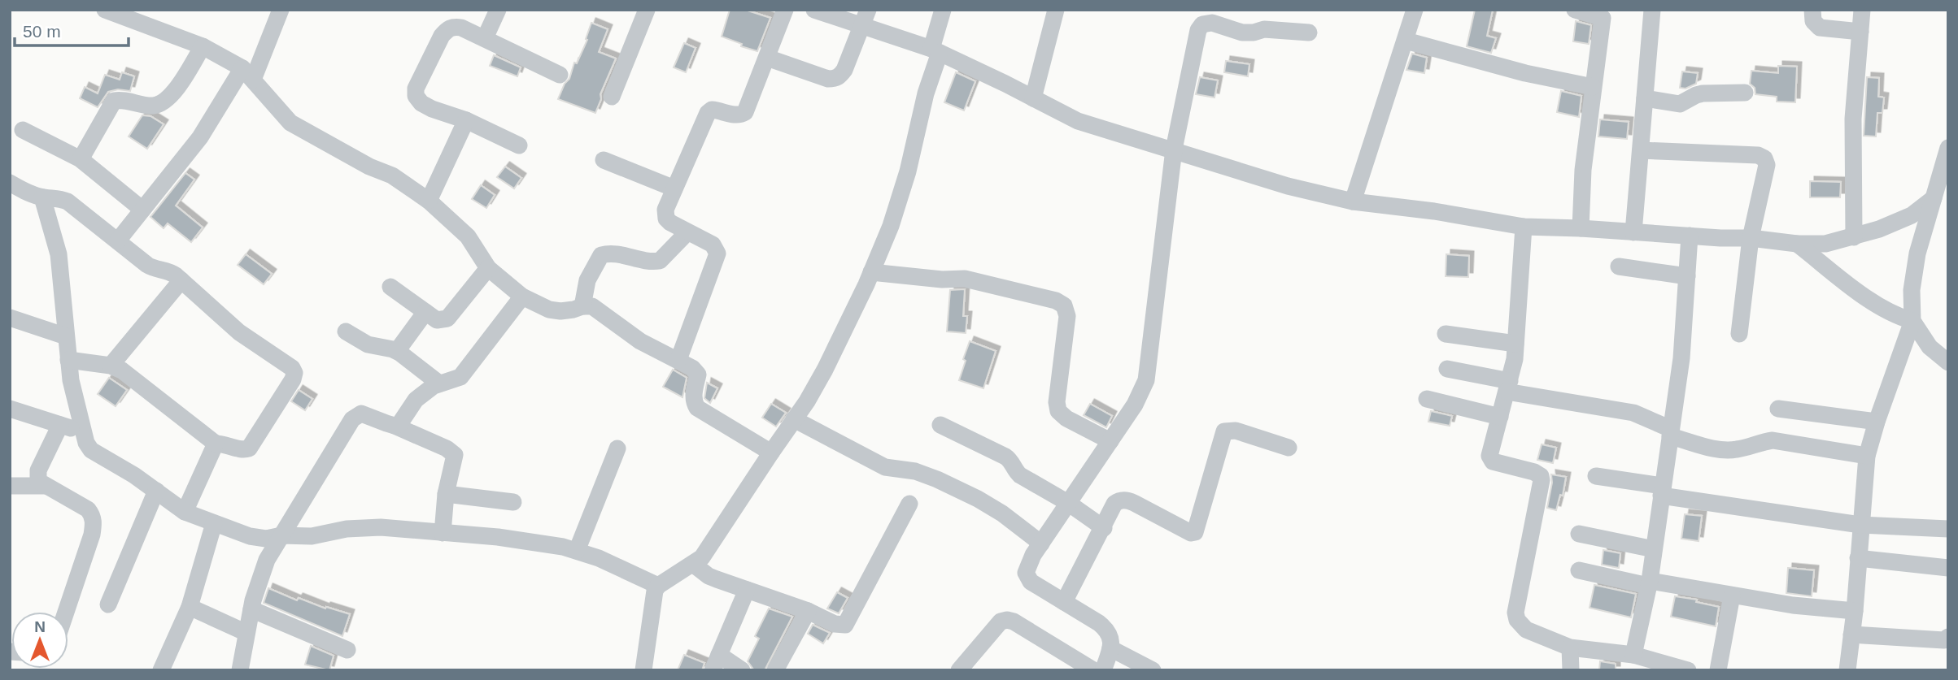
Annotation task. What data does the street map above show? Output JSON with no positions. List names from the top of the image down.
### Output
{
  "scale_bar": "50 m",
  "north": "top"
}
